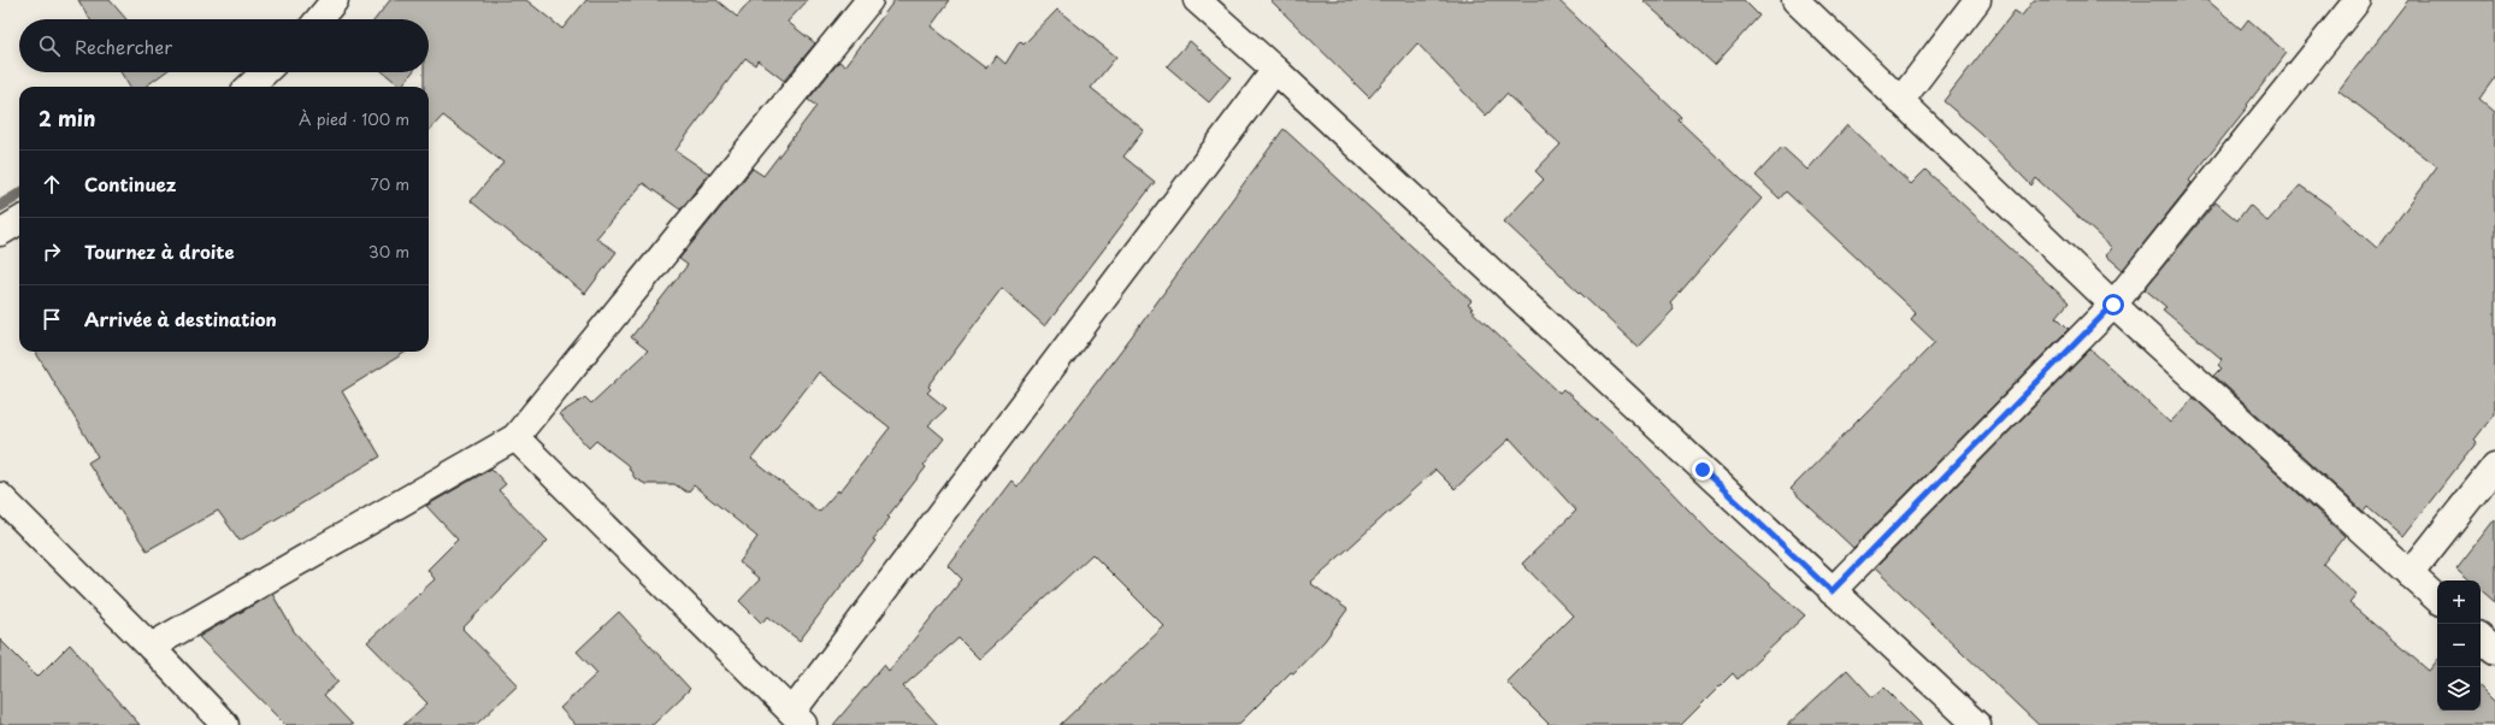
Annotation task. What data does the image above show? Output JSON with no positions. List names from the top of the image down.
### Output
{
  "page": {
    "search": "Rechercher",
    "heading": ["2 min", "À pied · 100 m"],
    "list": [
      ["Continuez", "70 m"],
      ["Tournez à droite", "30 m"],
      "Arrivée à destination"
    ],
    "map_buttons": ["+", "−"]
  }
}
